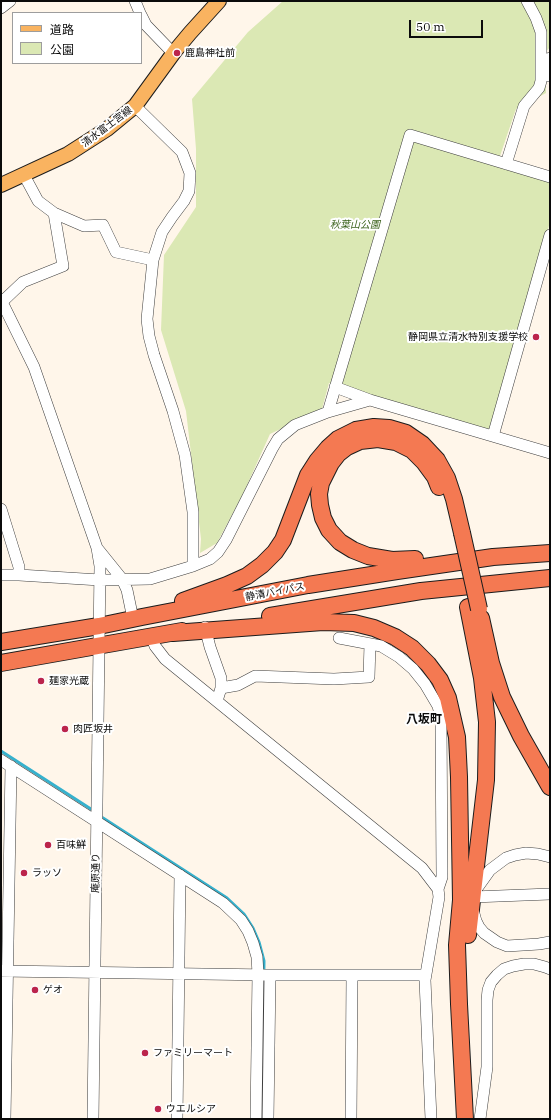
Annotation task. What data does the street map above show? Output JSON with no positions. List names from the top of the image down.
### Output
{
  "streets": {
    "highway": ["静清バイパス"],
    "main road": ["清水富士宮線"],
    "street": ["庵原通り"]
  },
  "crossings": [
    ["静清バイパス", "庵原通り"]
  ],
  "districts": ["八坂町"],
  "parks": ["秋葉山公園"],
  "places": [
    "鹿島神社前",
    "静岡県立清水特別支援学校",
    "麺家光蔵",
    "肉匠坂井",
    "百味鮮",
    "ラッソ",
    "ゲオ",
    "ファミリーマート",
    "ウエルシア"
  ],
  "legend": ["道路", "公園"],
  "scale_bar": "50 m"
}
